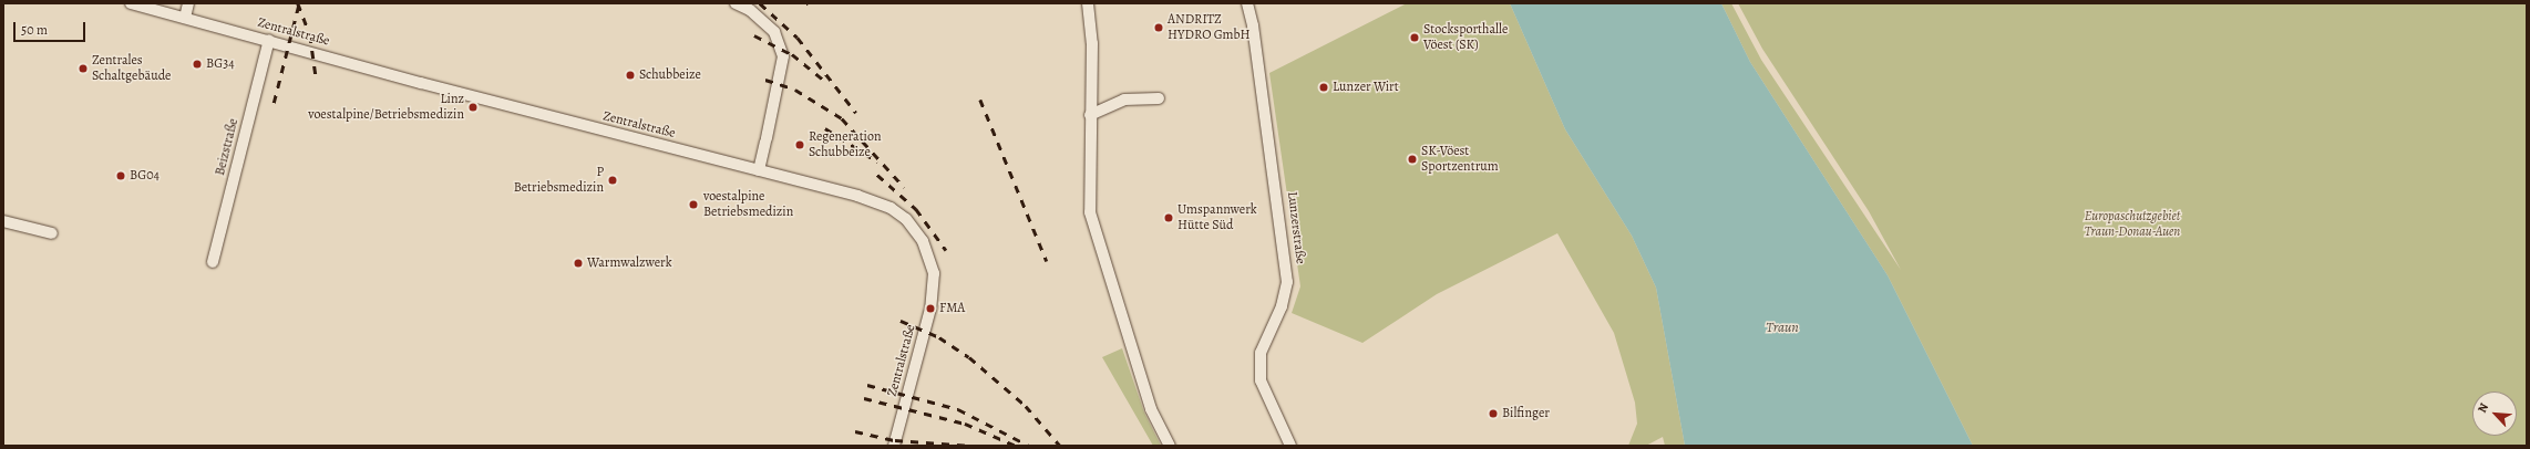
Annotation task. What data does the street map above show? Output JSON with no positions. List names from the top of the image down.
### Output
{
  "streets": {
    "street": ["Zentralstraße", "Beizstraße", "Lunzerstraße"]
  },
  "crossings": [
    ["Zentralstraße", "Beizstraße"]
  ],
  "water": ["Traun"],
  "parks": ["Europaschutzgebiet Traun-Donau-Auen"],
  "places": [
    "ANDRITZ HYDRO GmbH",
    "Stocksporthalle Vöest (SK)",
    "BG34",
    "Zentrales Schaltgebäude",
    "Schubbeize",
    "Lunzer Wirt",
    "Linz voestalpine/Betriebsmedizin",
    "Regeneration Schubbeize",
    "SK-Vöest Sportzentrum",
    "BG04",
    "P Betriebsmedizin",
    "voestalpine Betriebsmedizin",
    "Umspannwerk Hütte Süd",
    "Warmwalzwerk",
    "FMA",
    "Bilfinger"
  ],
  "scale_bar": "50 m",
  "north": "top left"
}
